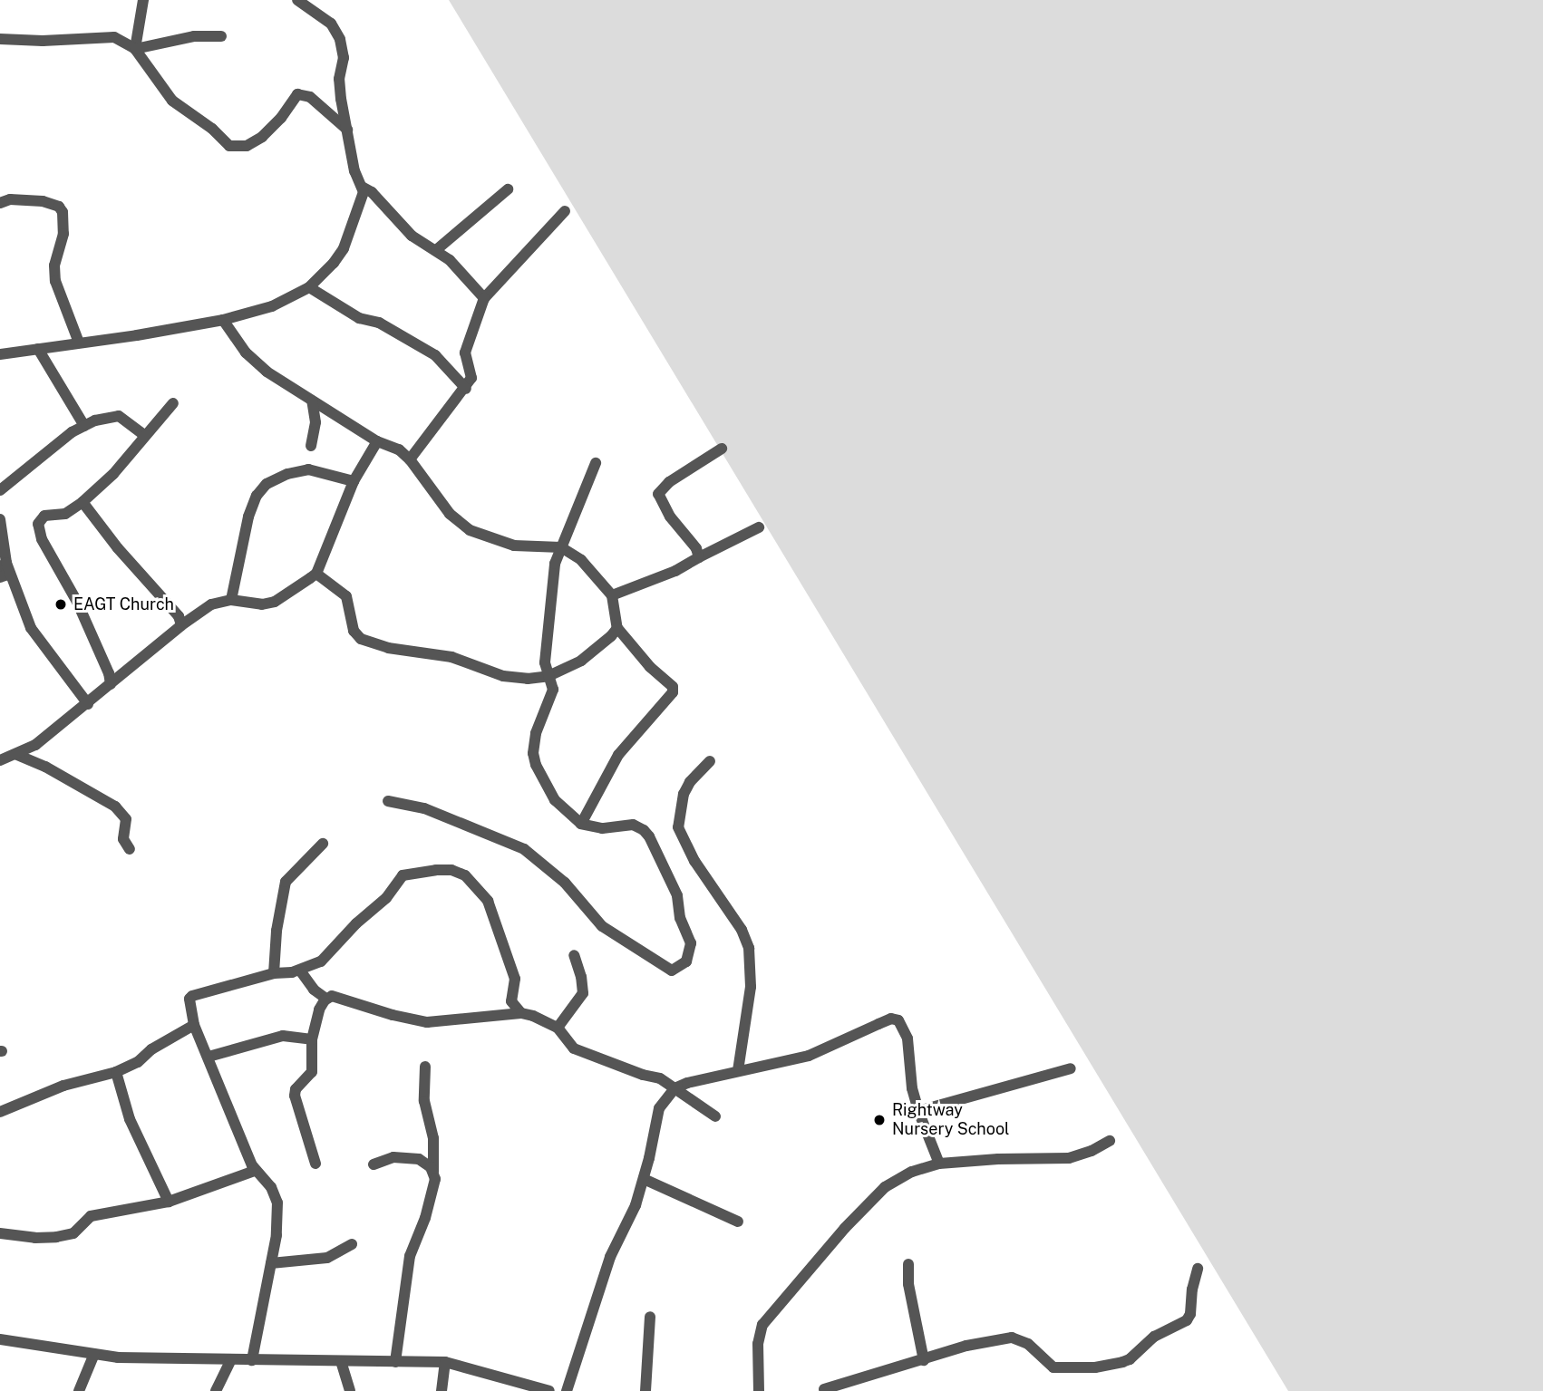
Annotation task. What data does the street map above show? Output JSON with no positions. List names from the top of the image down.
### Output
{
  "places": ["EAGT Church", "Rightway Nursery School"]
}
